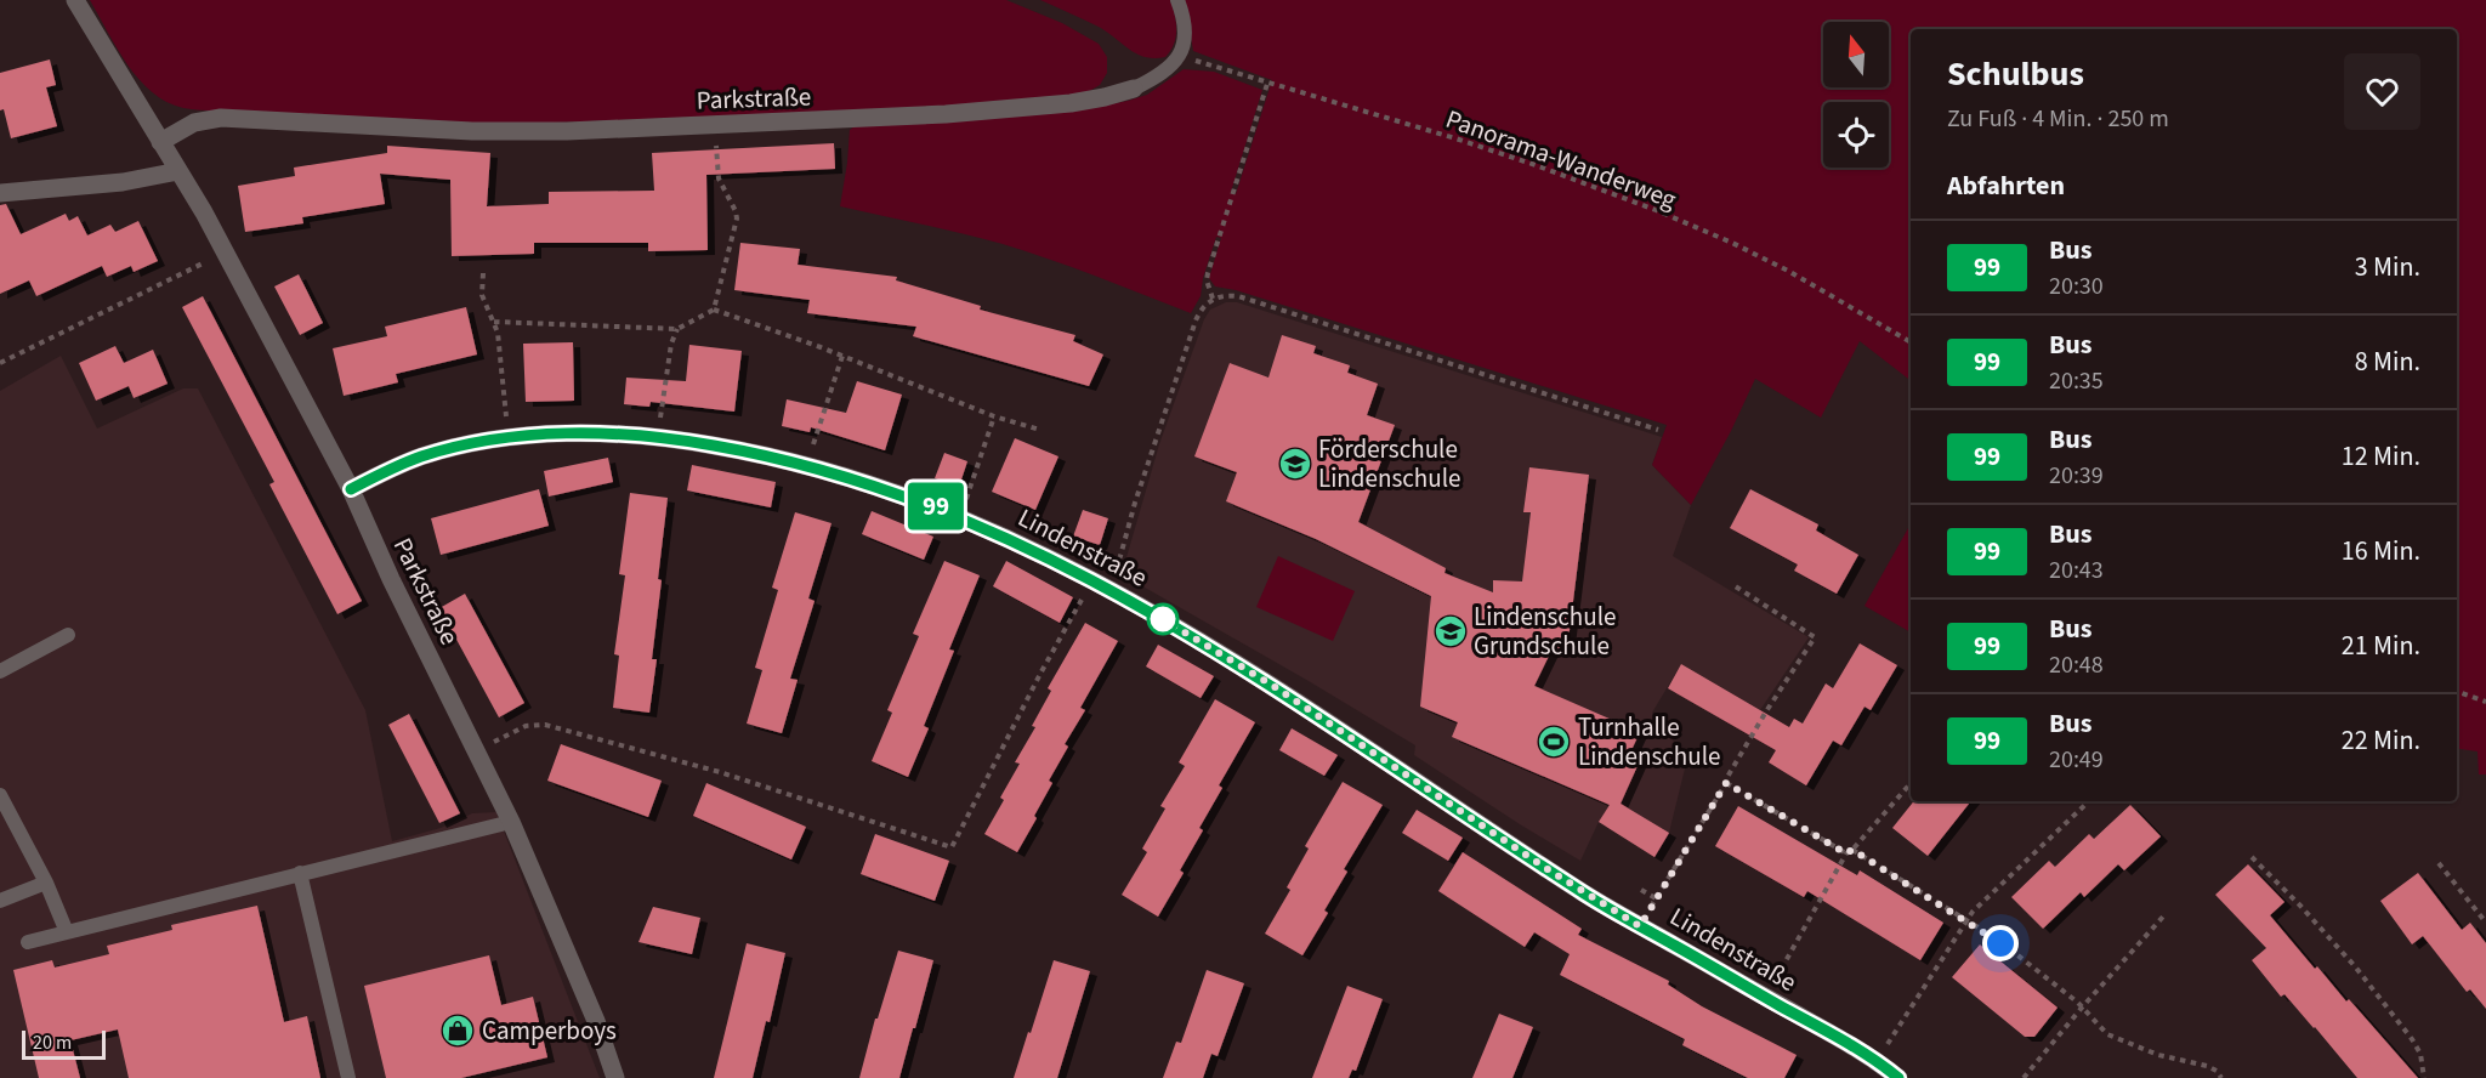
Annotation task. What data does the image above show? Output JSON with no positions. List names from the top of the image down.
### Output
{
  "streets": {
    "street": ["Parkstraße", "Lindenstraße"],
    "path": ["Panorama-Wanderweg"]
  },
  "crossings": [
    ["Parkstraße", "Lindenstraße"]
  ],
  "places": {
    "school or university": ["Förderschule Lindenschule", "Lindenschule Grundschule"],
    "sports": ["Turnhalle Lindenschule"],
    "shop": ["Camperboys"]
  },
  "lines": ["bus line 99"],
  "scale_bar": "20 m",
  "north": "top",
  "page": {
    "on_map": "99",
    "heading": [
      ["Schulbus", "Zu Fuß · 4 Min. · 250 m"],
      "Abfahrten"
    ],
    "list": [
      {
        "mark": "99",
        "name": "Bus",
        "note": "20:30",
        "value": "3 Min."
      },
      {
        "mark": "99",
        "name": "Bus",
        "note": "20:35",
        "value": "8 Min."
      },
      {
        "mark": "99",
        "name": "Bus",
        "note": "20:39",
        "value": "12 Min."
      },
      {
        "mark": "99",
        "name": "Bus",
        "note": "20:43",
        "value": "16 Min."
      },
      {
        "mark": "99",
        "name": "Bus",
        "note": "20:48",
        "value": "21 Min."
      },
      {
        "mark": "99",
        "name": "Bus",
        "note": "20:49",
        "value": "22 Min."
      }
    ],
    "scale": "20 m"
  }
}
